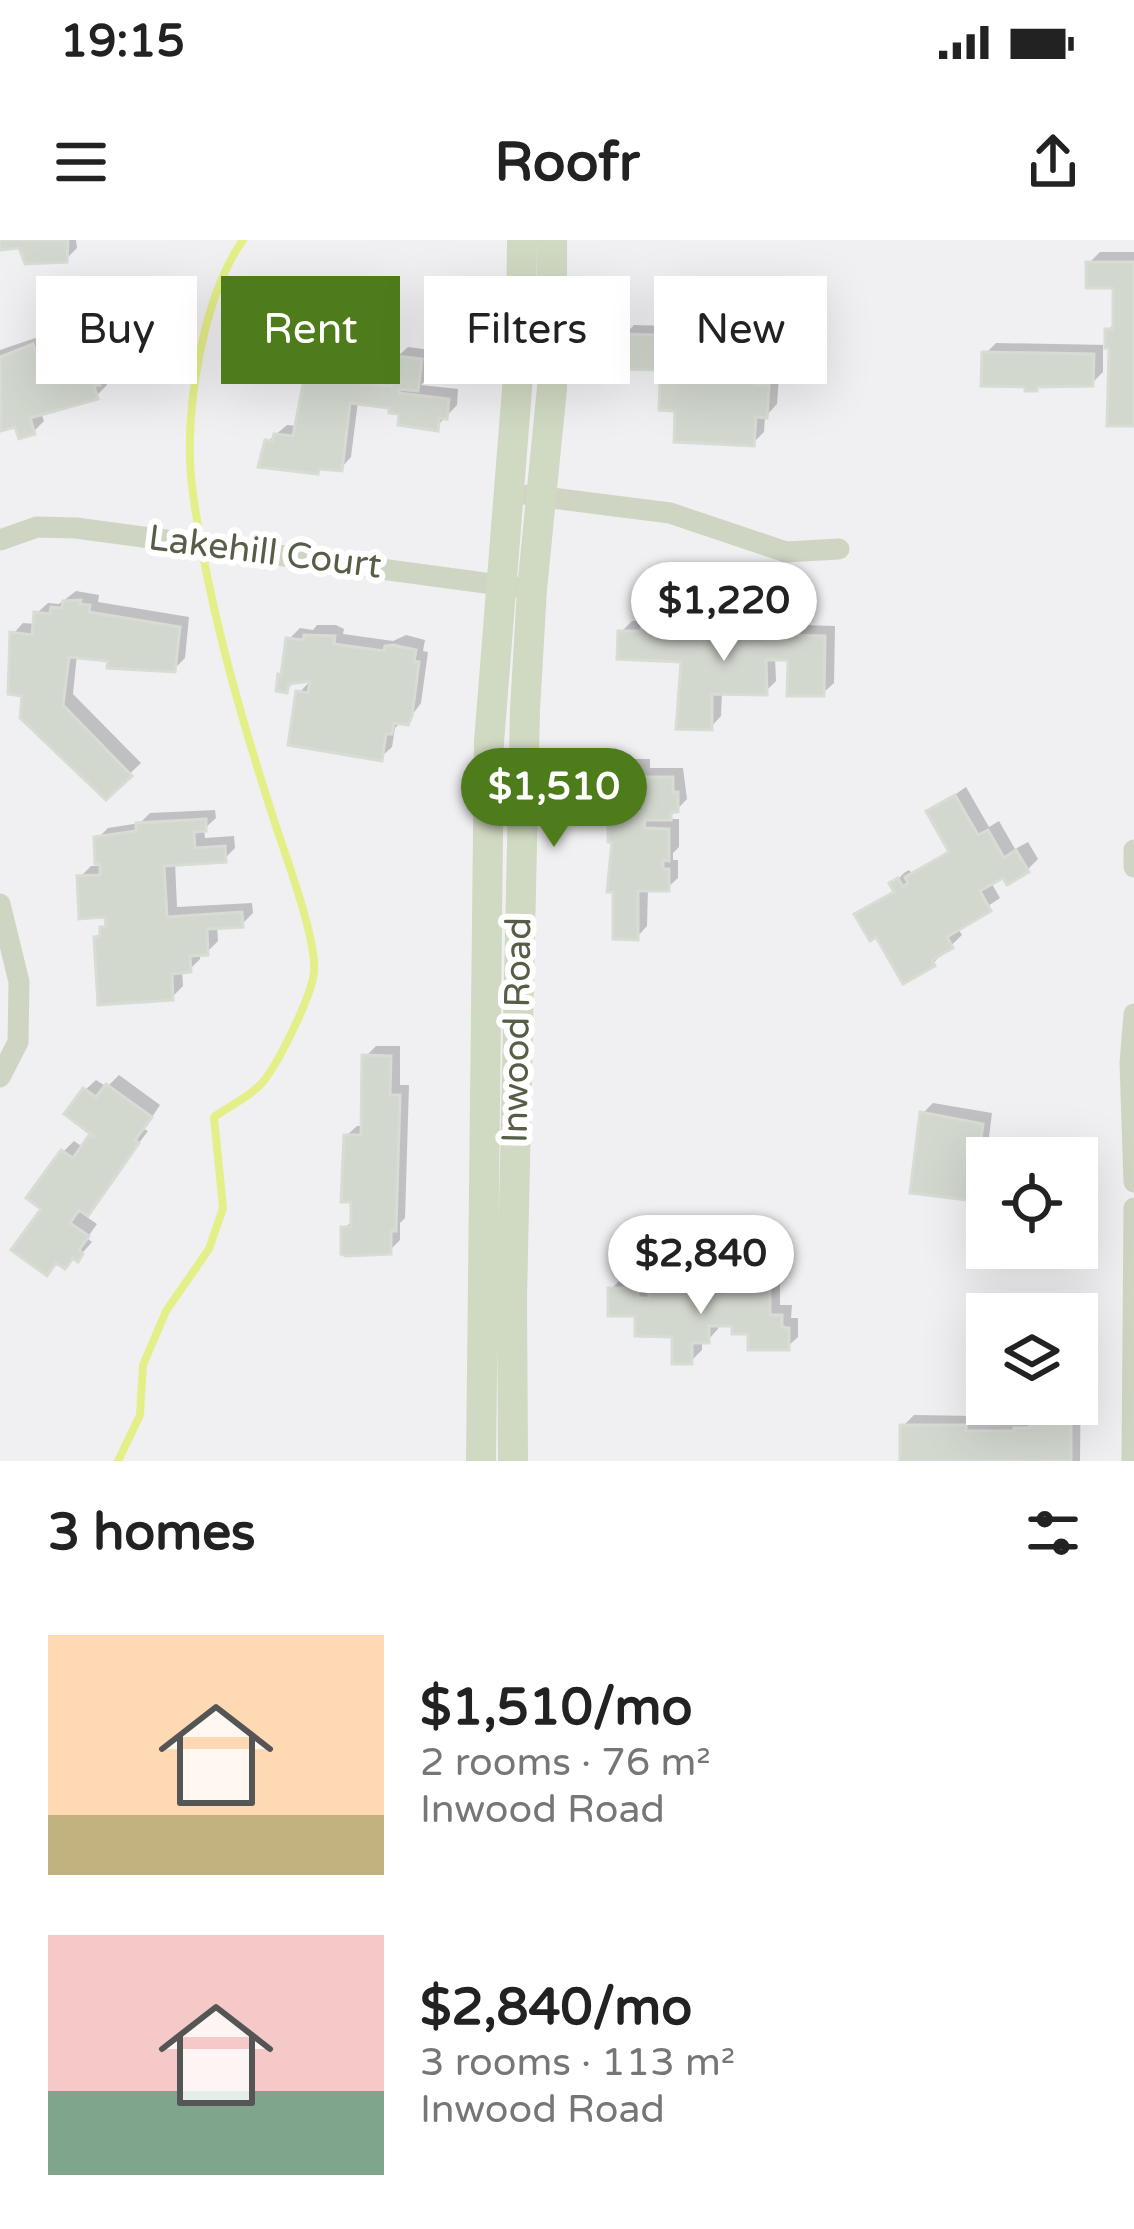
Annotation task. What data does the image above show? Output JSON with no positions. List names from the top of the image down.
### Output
{
  "streets": {
    "main road": ["Inwood Road"],
    "street": ["Lakehill Court"]
  },
  "crossings": [
    ["Lakehill Court", "Inwood Road"]
  ],
  "page": {
    "status": "19:15",
    "header": "Roofr",
    "chip": [
      "Buy",
      "Rent",
      "Filters",
      "New"
    ],
    "price": ["$1,220", "$1,510", "$2,840"],
    "heading": "3 homes",
    "list": [
      {
        "name": "$1,510/mo",
        "note": "2 rooms · 76 m² · Inwood Road"
      },
      {
        "name": "$2,840/mo",
        "note": "3 rooms · 113 m² · Inwood Road"
      }
    ]
  }
}
